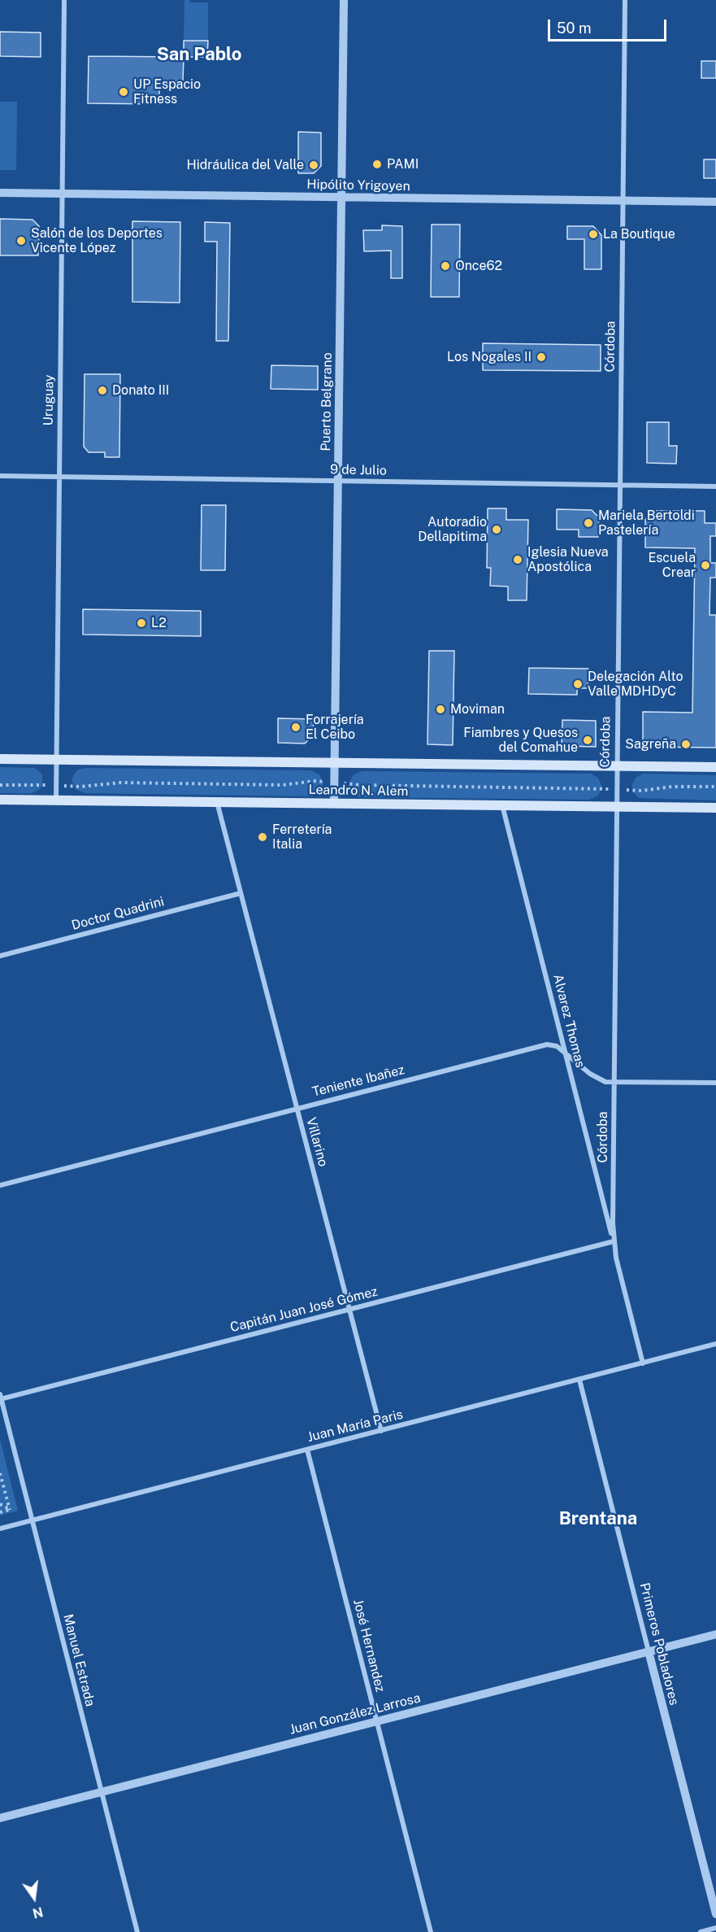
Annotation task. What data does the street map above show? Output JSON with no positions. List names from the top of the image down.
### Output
{
  "streets": {
    "main road": ["Leandro N. Alem"],
    "street": [
      "Hipólito Yrigoyen",
      "Córdoba",
      "Uruguay",
      "Puerto Belgrano",
      "9 de Julio",
      "Doctor Quadrini",
      "Alvarez Thomas",
      "Teniente Ibañez",
      "Villarino",
      "Capitán Juan José Gómez",
      "Juan María Paris",
      "Primeros Pobladores",
      "José Hernandez",
      "Manuel Estrada",
      "Juan González Larrosa"
    ]
  },
  "crossings": [
    ["Hipólito Yrigoyen", "Córdoba"],
    ["Hipólito Yrigoyen", "Uruguay"],
    ["Hipólito Yrigoyen", "Puerto Belgrano"],
    ["Córdoba", "9 de Julio"],
    ["Córdoba", "Leandro N. Alem"],
    ["Córdoba", "Alvarez Thomas"],
    ["Córdoba", "Teniente Ibañez"],
    ["Córdoba", "Capitán Juan José Gómez"],
    ["Córdoba", "Juan María Paris"],
    ["Uruguay", "9 de Julio"],
    ["Uruguay", "Leandro N. Alem"],
    ["Puerto Belgrano", "9 de Julio"],
    ["Puerto Belgrano", "Leandro N. Alem"],
    ["Leandro N. Alem", "Alvarez Thomas"],
    ["Leandro N. Alem", "Villarino"],
    ["Doctor Quadrini", "Villarino"],
    ["Alvarez Thomas", "Teniente Ibañez"],
    ["Alvarez Thomas", "Capitán Juan José Gómez"],
    ["Teniente Ibañez", "Villarino"],
    ["Villarino", "Capitán Juan José Gómez"],
    ["Villarino", "Juan María Paris"],
    ["Capitán Juan José Gómez", "Manuel Estrada"],
    ["Juan María Paris", "Primeros Pobladores"],
    ["Juan María Paris", "José Hernandez"],
    ["Juan María Paris", "Manuel Estrada"],
    ["Primeros Pobladores", "Juan González Larrosa"],
    ["José Hernandez", "Juan González Larrosa"],
    ["Manuel Estrada", "Juan González Larrosa"]
  ],
  "districts": ["San Pablo", "Brentana"],
  "places": [
    "UP Espacio Fitness",
    "PAMI",
    "Hidráulica del Valle",
    "La Boutique",
    "Salón de los Deportes Vicente López",
    "Once62",
    "Los Nogales II",
    "Donato III",
    "Mariela Bertoldi Pastelería",
    "Autoradio Dellapitima",
    "Iglesia Nueva Apostólica",
    "Escuela Crear",
    "L2",
    "Delegación Alto Valle MDHDyC",
    "Moviman",
    "Forrajería El Ceibo",
    "Fiambres y Quesos del Comahue",
    "Sagreña",
    "Ferretería Italia"
  ],
  "scale_bar": "50 m",
  "north": "bottom"
}
